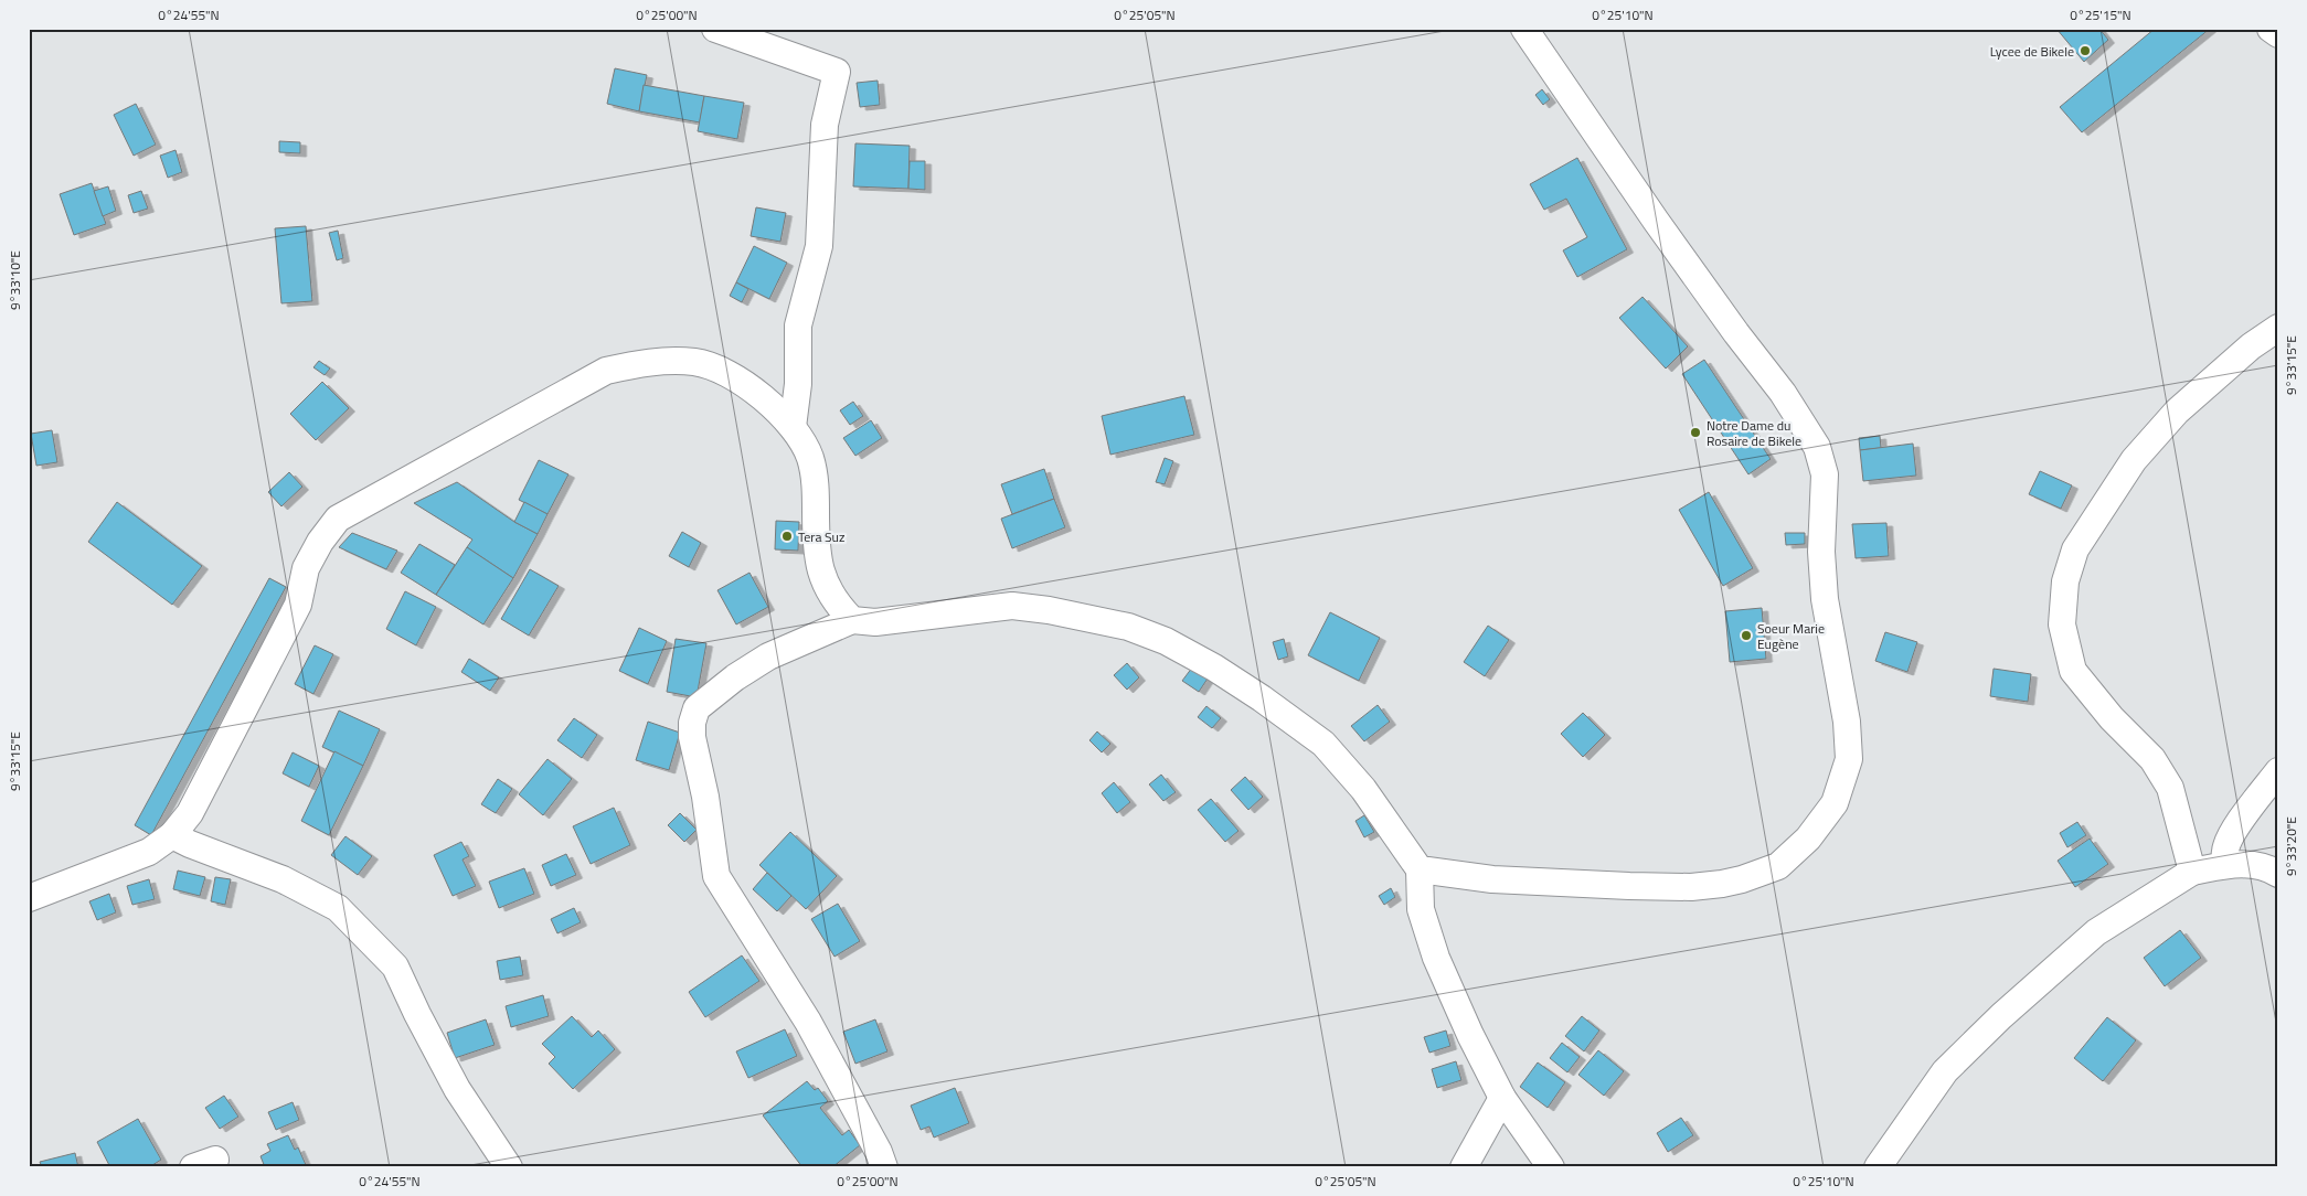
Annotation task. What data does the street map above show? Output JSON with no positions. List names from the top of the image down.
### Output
{
  "places": [
    "Lycee de Bikele",
    "Notre Dame du Rosaire de Bikele",
    "Tera Suz",
    "Soeur Marie Eugène"
  ],
  "coordinates": [
    "0°24'55\"N",
    "0°25'00\"N",
    "0°25'05\"N",
    "0°25'10\"N",
    "0°25'15\"N",
    "9°33'10\"E",
    "9°33'15\"E",
    "9°33'20\"E"
  ]
}
